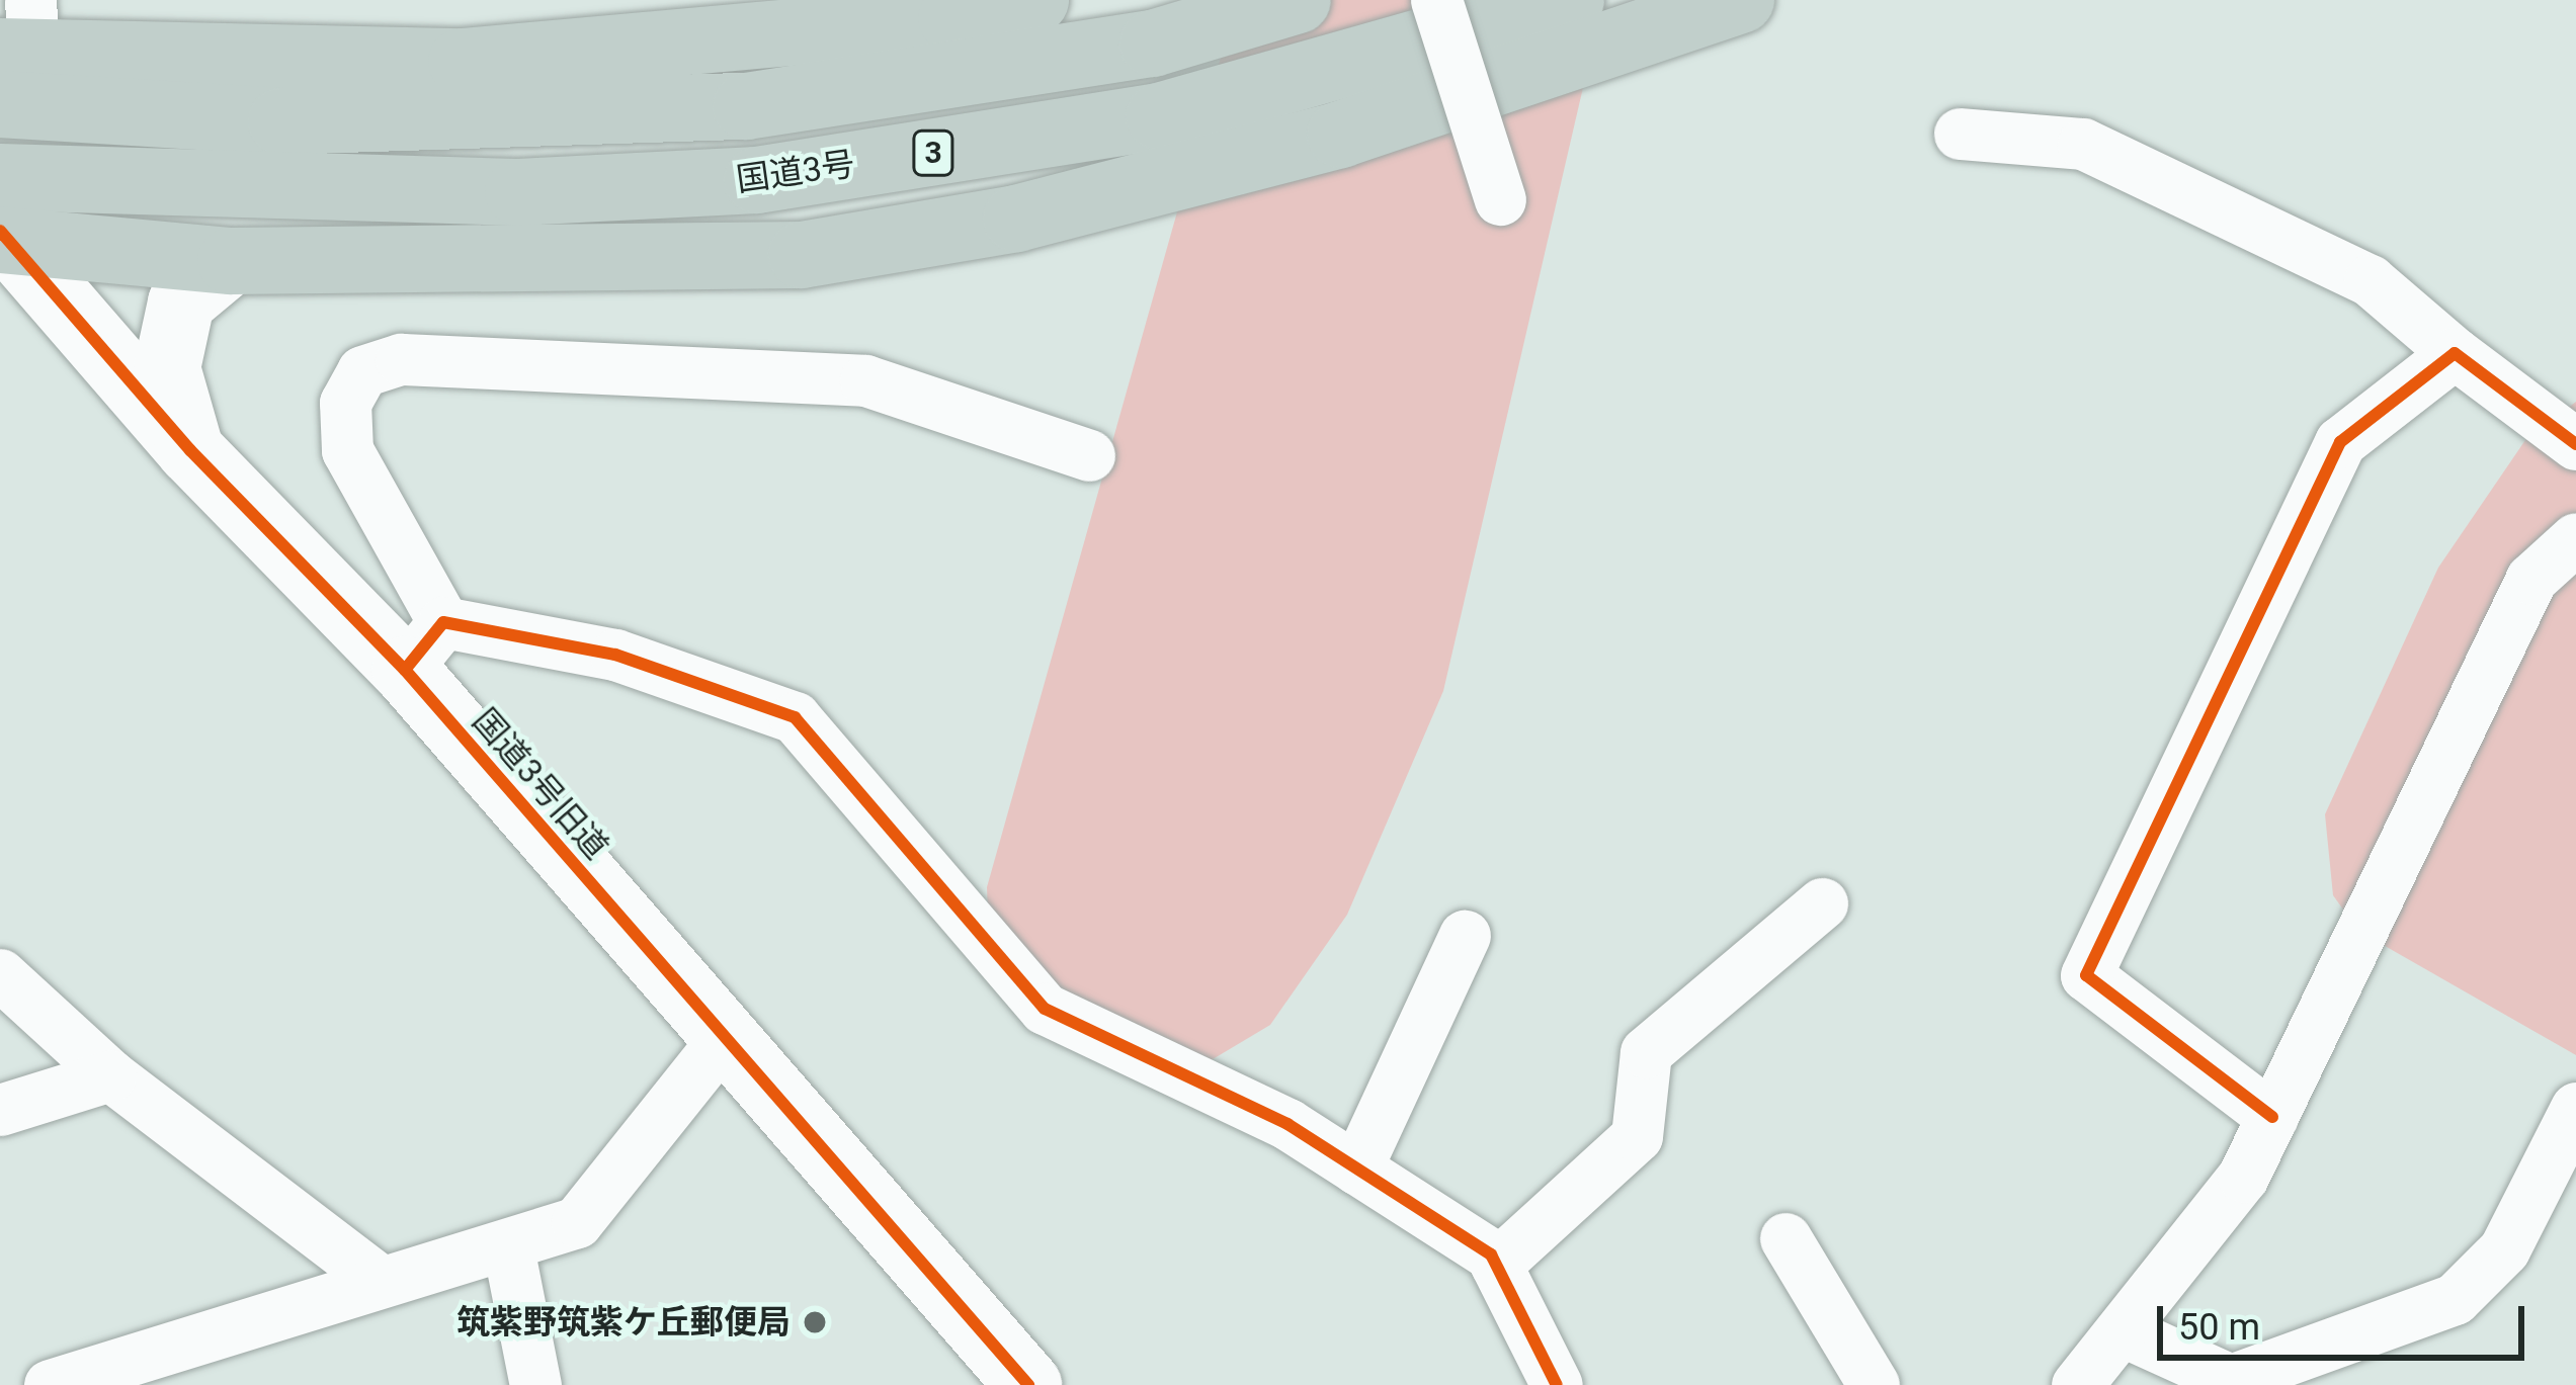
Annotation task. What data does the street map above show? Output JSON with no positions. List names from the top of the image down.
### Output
{
  "streets": {
    "highway": ["3", "国道3号"],
    "street": ["国道3号旧道"]
  },
  "places": ["筑紫野筑紫ケ丘郵便局"],
  "scale_bar": "50 m"
}
